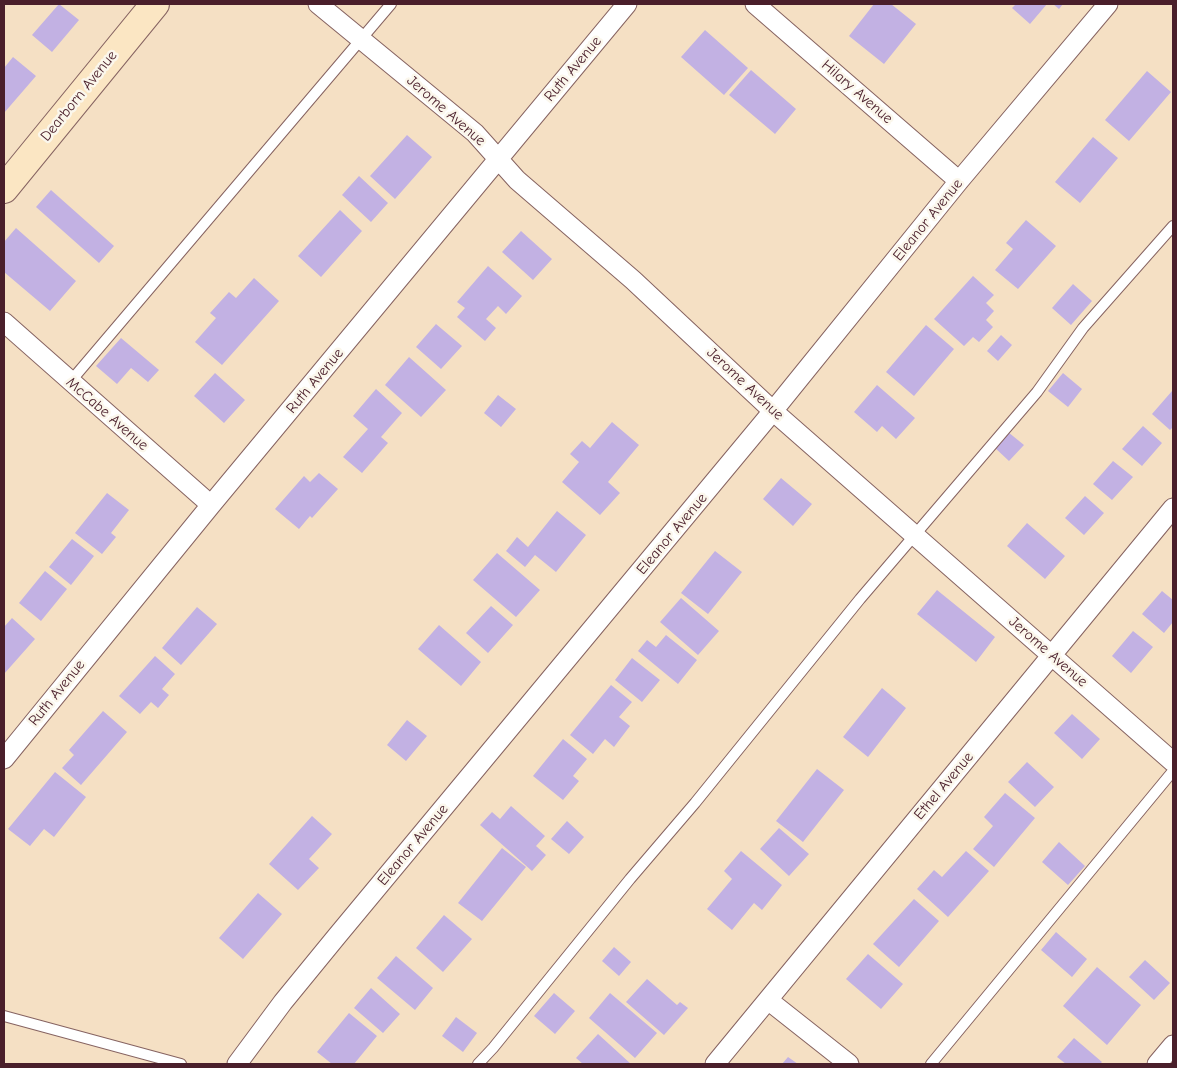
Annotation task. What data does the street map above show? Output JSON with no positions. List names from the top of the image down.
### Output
{
  "streets": {
    "street": [
      "Ruth Avenue",
      "Hilary Avenue",
      "Dearborn Avenue",
      "Jerome Avenue",
      "Eleanor Avenue",
      "McCabe Avenue",
      "Ethel Avenue"
    ]
  },
  "crossings": [
    ["Ruth Avenue", "Jerome Avenue"],
    ["Ruth Avenue", "McCabe Avenue"],
    ["Hilary Avenue", "Eleanor Avenue"],
    ["Jerome Avenue", "Eleanor Avenue"],
    ["Jerome Avenue", "Ethel Avenue"]
  ]
}
